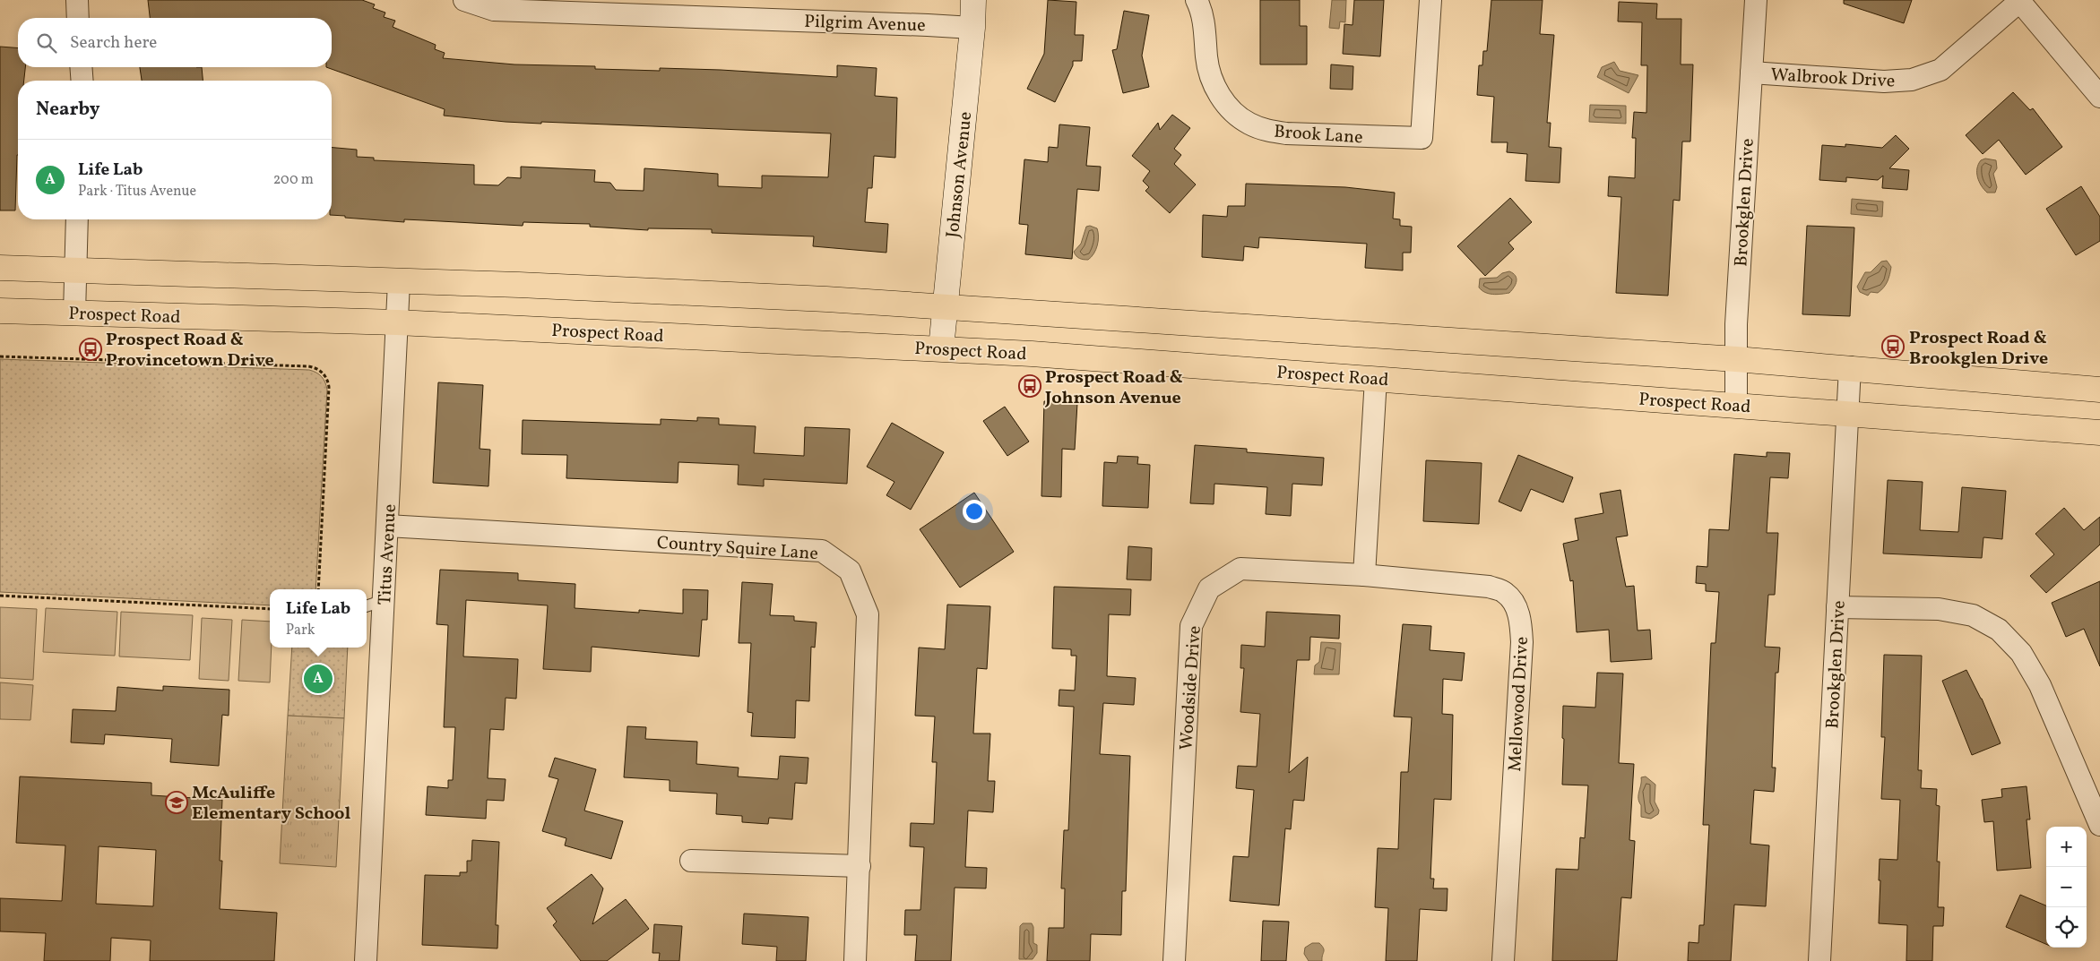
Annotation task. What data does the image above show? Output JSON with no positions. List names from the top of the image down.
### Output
{
  "streets": {
    "main road": ["Prospect Road"],
    "street": [
      "Pilgrim Avenue",
      "Walbrook Drive",
      "Brook Lane",
      "Johnson Avenue",
      "Brookglen Drive",
      "Country Squire Lane",
      "Titus Avenue",
      "Woodside Drive",
      "Mellowood Drive"
    ]
  },
  "crossings": [
    ["Pilgrim Avenue", "Johnson Avenue"],
    ["Walbrook Drive", "Brookglen Drive"],
    ["Johnson Avenue", "Prospect Road"],
    ["Brookglen Drive", "Prospect Road"],
    ["Prospect Road", "Titus Avenue"],
    ["Country Squire Lane", "Titus Avenue"],
    ["Woodside Drive", "Mellowood Drive"]
  ],
  "places": {
    "bus stop": ["Prospect Road & Brookglen Drive", "Prospect Road & Provincetown Drive", "Prospect Road & Johnson Avenue"],
    "school or university": ["McAuliffe Elementary School"]
  },
  "page": {
    "search": "Search here",
    "heading": "Nearby",
    "list": [
      {
        "mark": "A",
        "name": "Life Lab",
        "note": "Park · Titus Avenue",
        "value": "200 m"
      }
    ],
    "popup": ["Life Lab", "Park"],
    "pins": "A",
    "map_buttons": ["+", "−"]
  }
}
